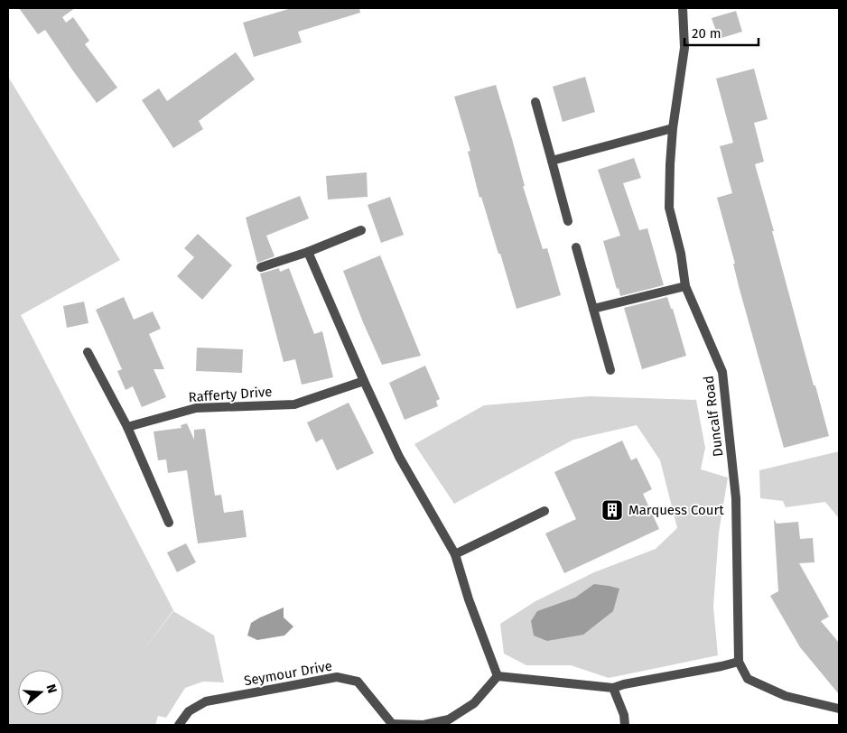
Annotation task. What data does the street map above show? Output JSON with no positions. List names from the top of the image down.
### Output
{
  "streets": {
    "street": ["Rafferty Drive", "Duncalf Road", "Seymour Drive"]
  },
  "places": {
    "building": ["Marquess Court"]
  },
  "scale_bar": "20 m",
  "north": "right"
}
